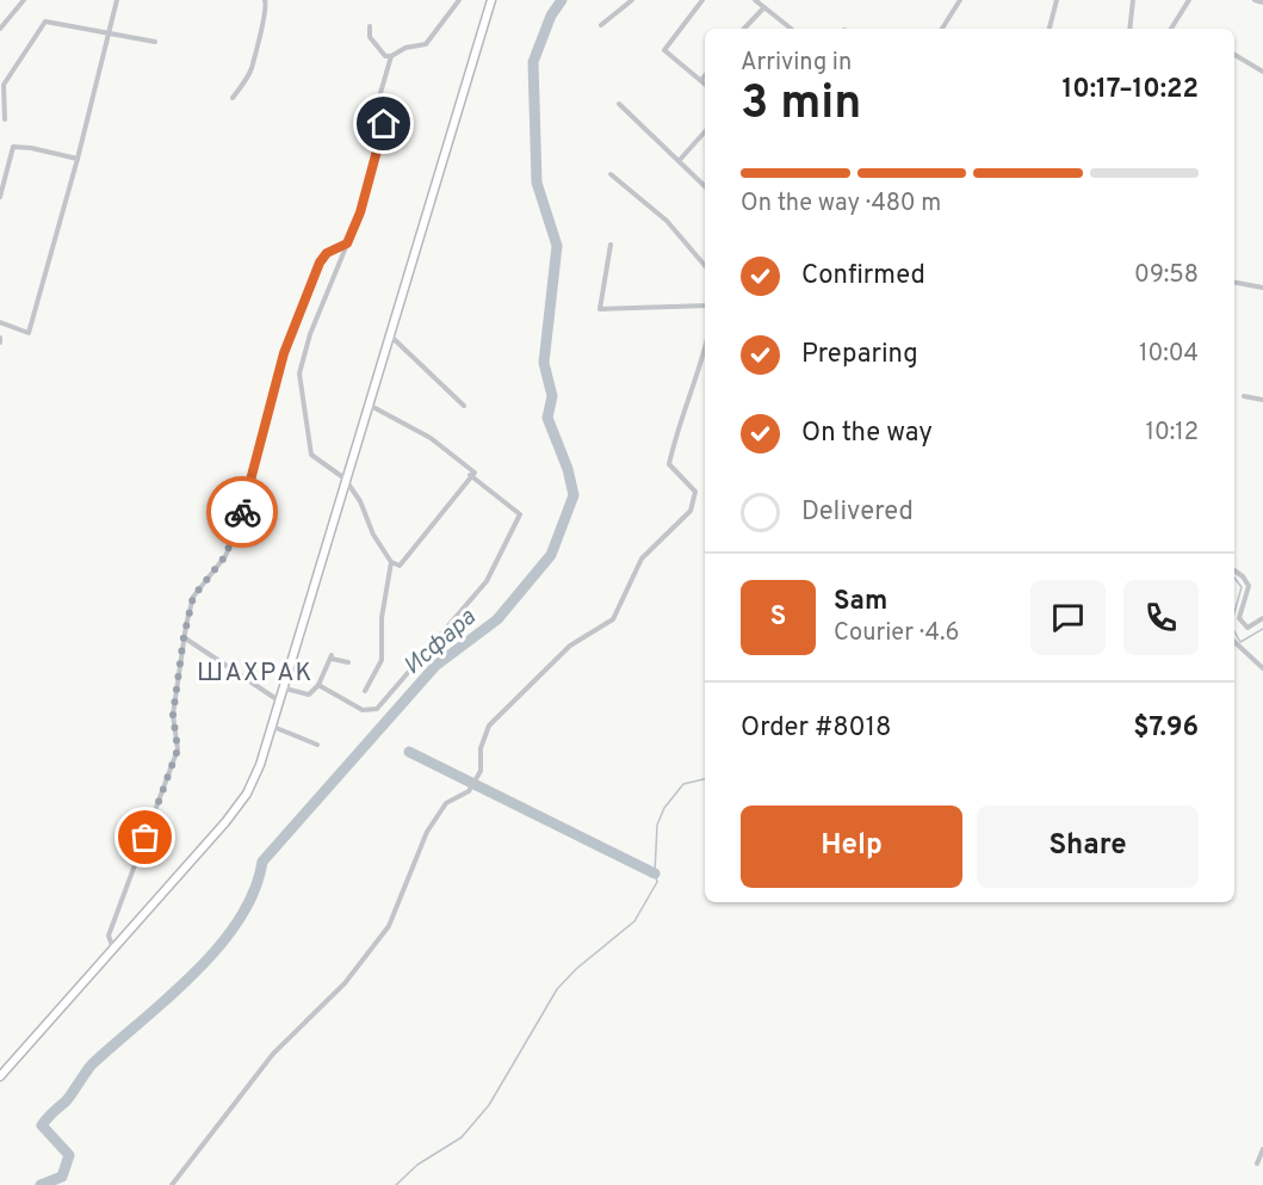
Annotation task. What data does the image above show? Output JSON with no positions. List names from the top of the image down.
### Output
{
  "districts": ["ШАХРАК"],
  "water": ["Исфара"],
  "page": {
    "heading": ["3 min", "Arriving in", "10:17–10:22"],
    "panel": [
      "Sam",
      "Courier · 4.6",
      "Order #8018",
      "$7.96"
    ],
    "bar": "On the way · 480 m",
    "list": [
      ["Confirmed", "09:58"],
      ["Preparing", "10:04"],
      ["On the way", "10:12"],
      "Delivered"
    ],
    "round": "S",
    "buttons": ["Help", "Share"]
  }
}
